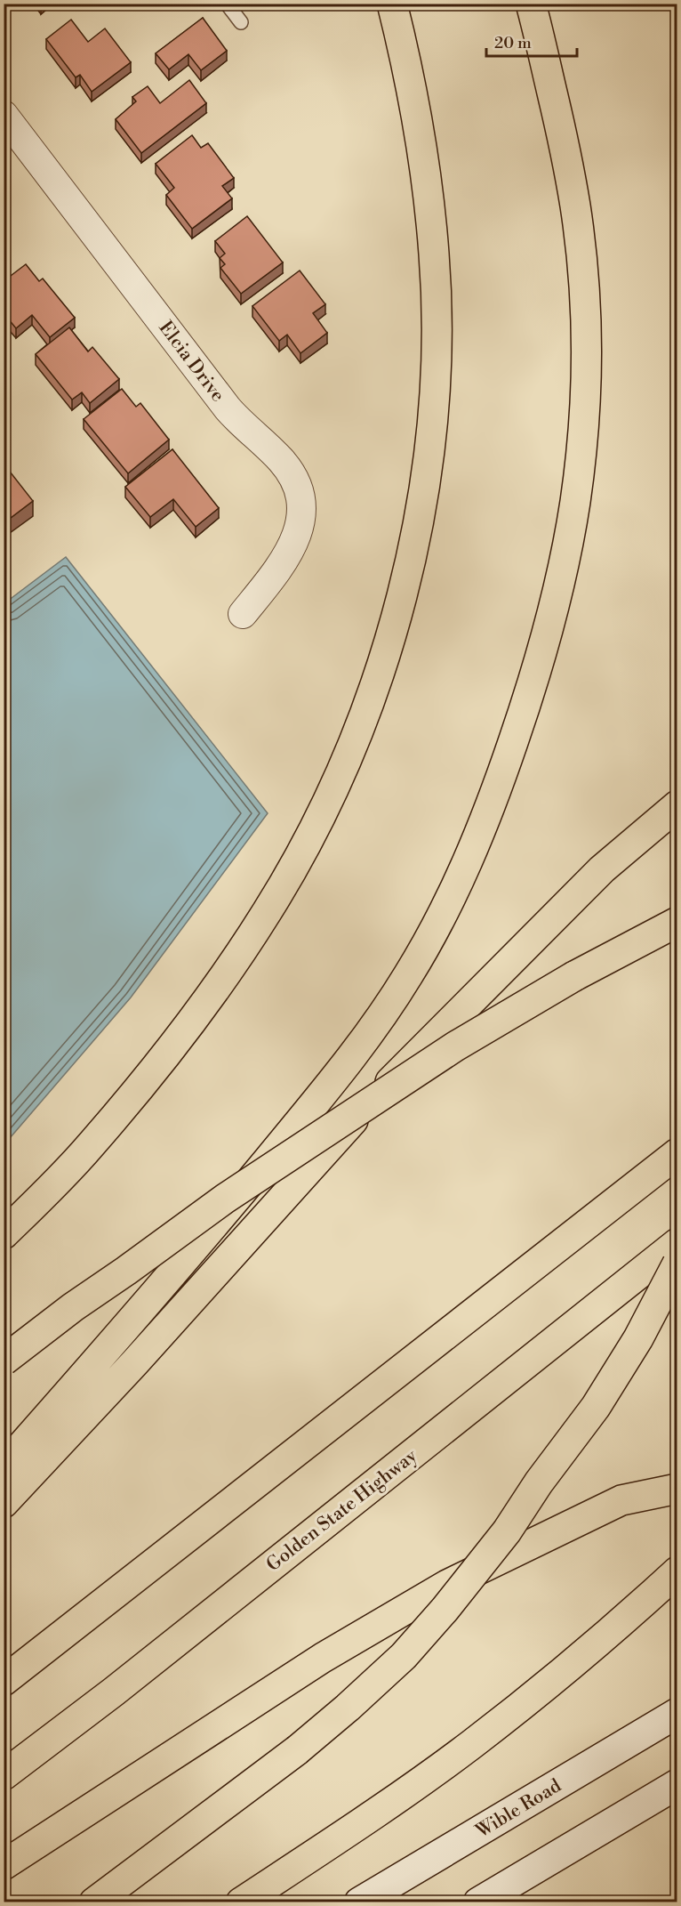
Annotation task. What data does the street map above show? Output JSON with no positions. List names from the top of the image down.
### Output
{
  "streets": {
    "highway": ["Golden State Highway"],
    "street": ["Elcia Drive", "Wible Road"]
  },
  "scale_bar": "20 m"
}
